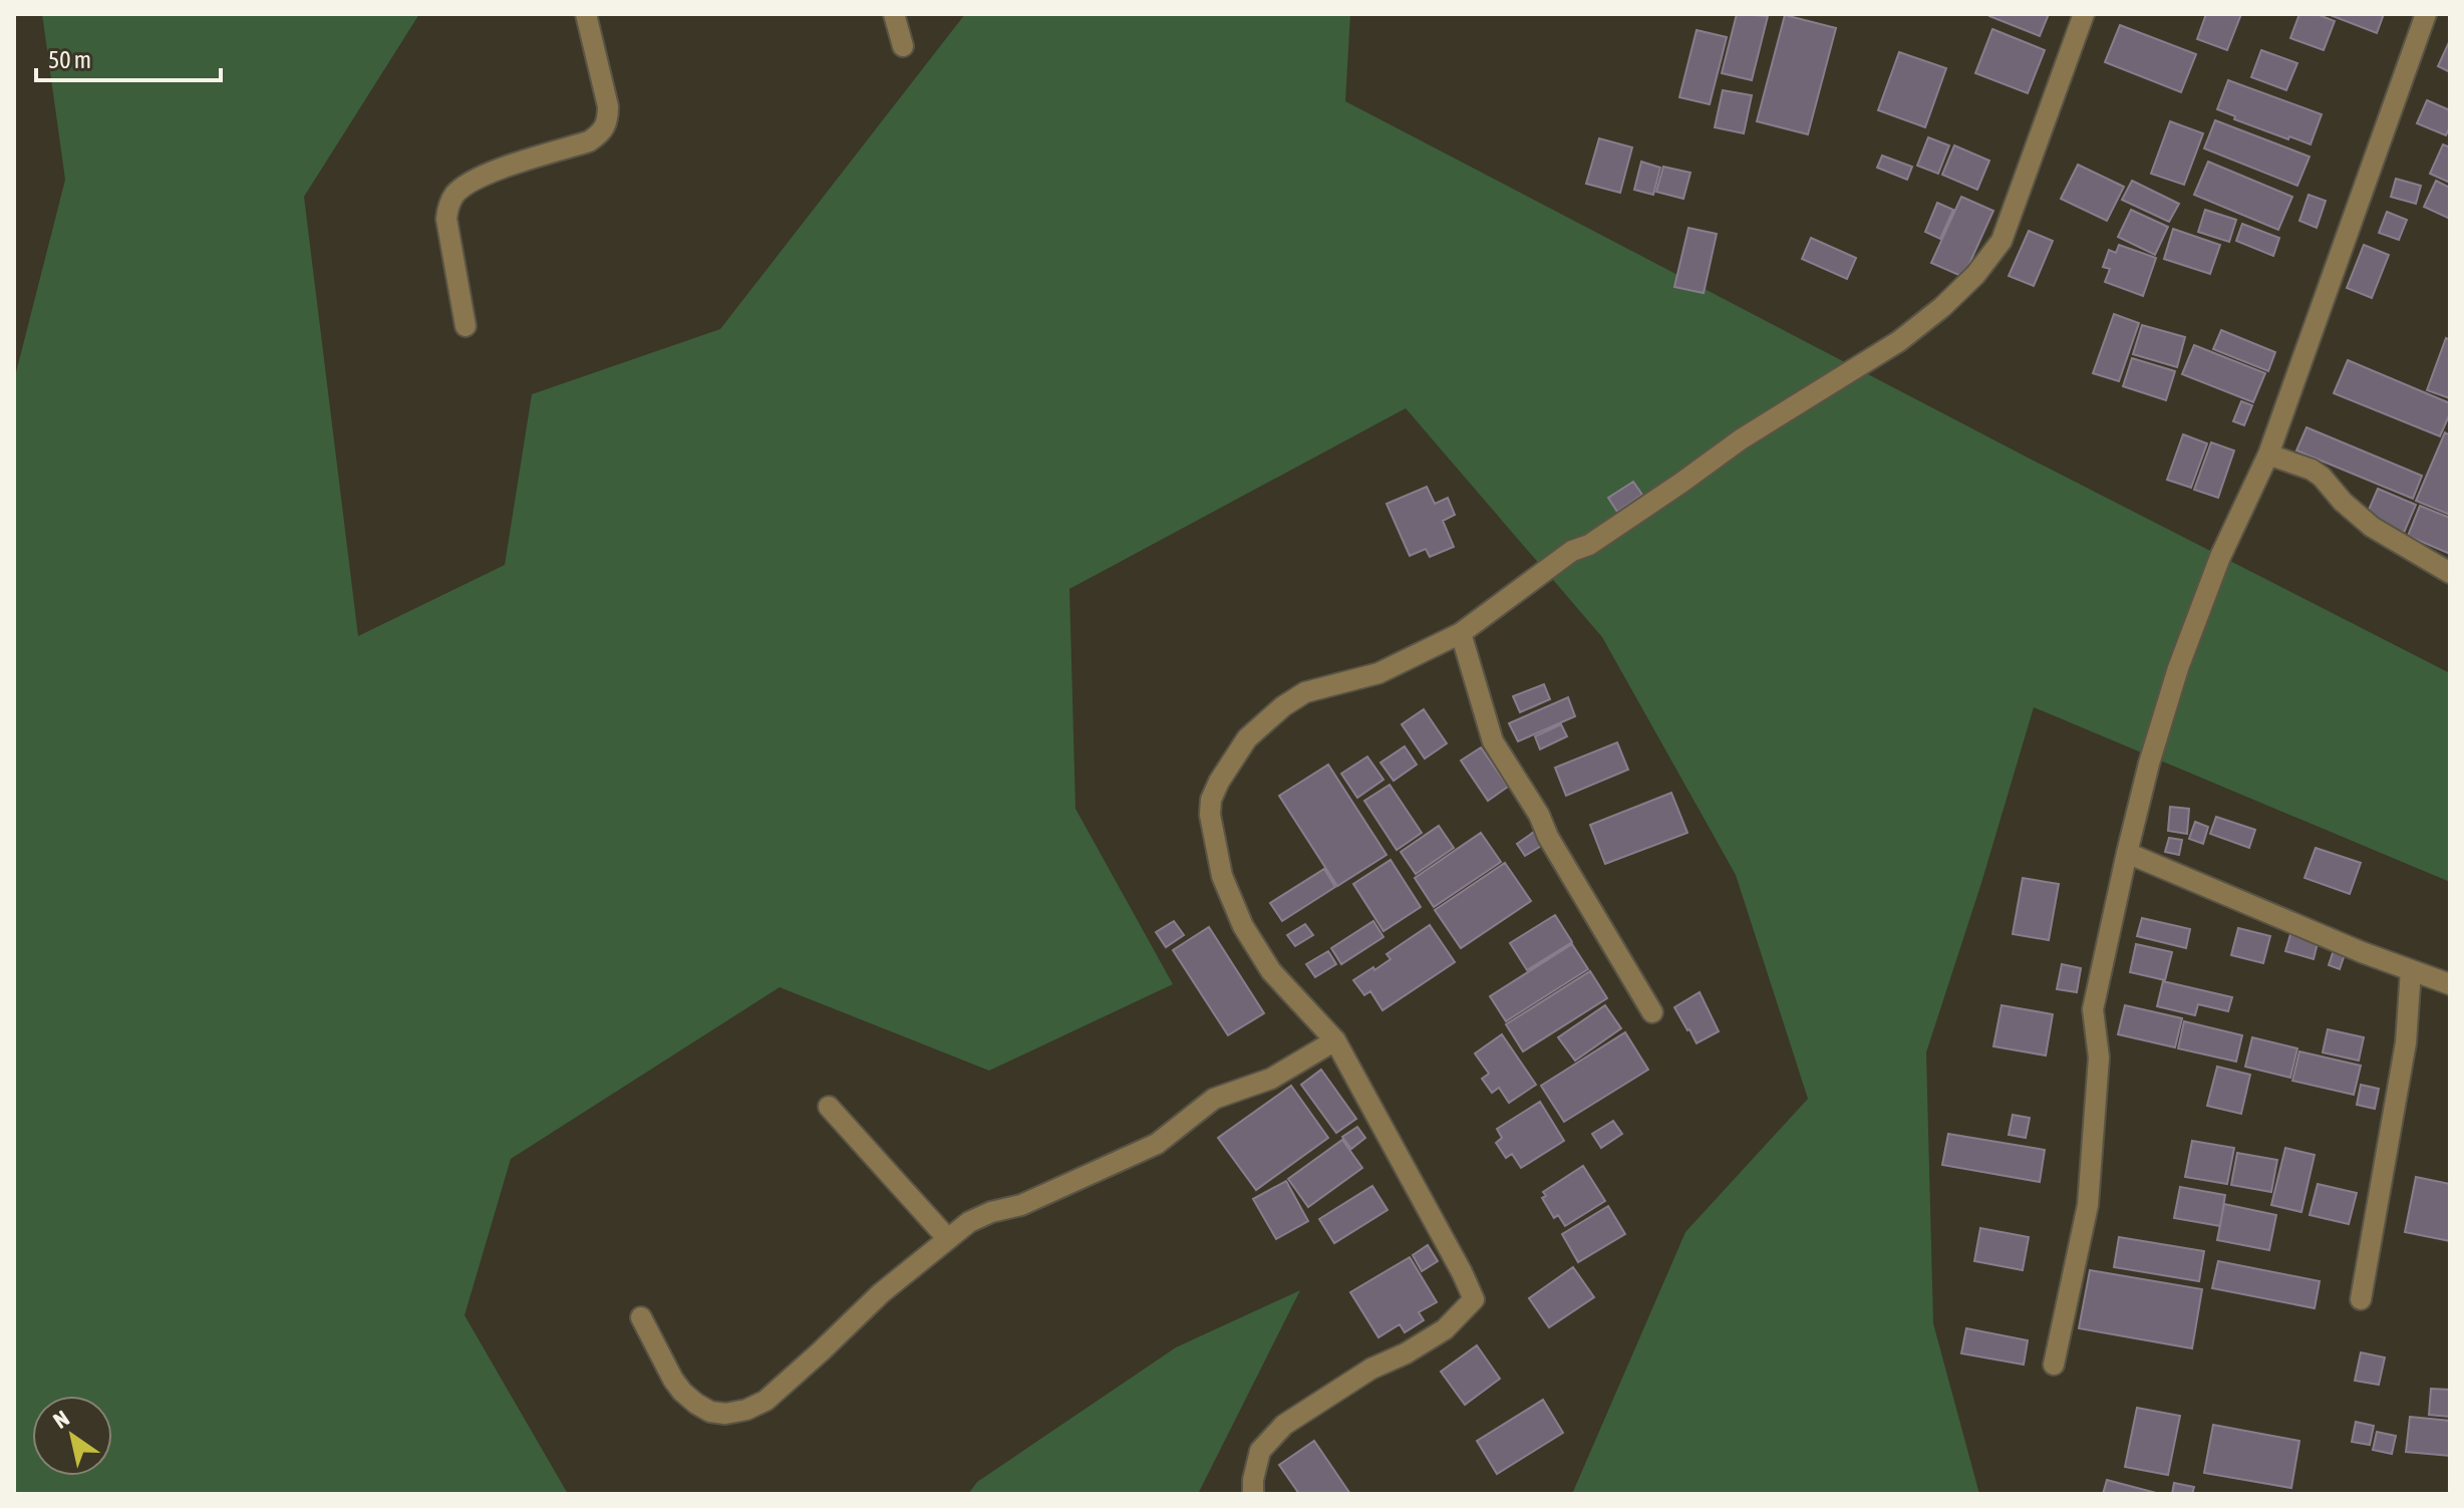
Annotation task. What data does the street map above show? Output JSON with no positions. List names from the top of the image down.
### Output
{
  "scale_bar": "50 m",
  "north": "top left"
}
